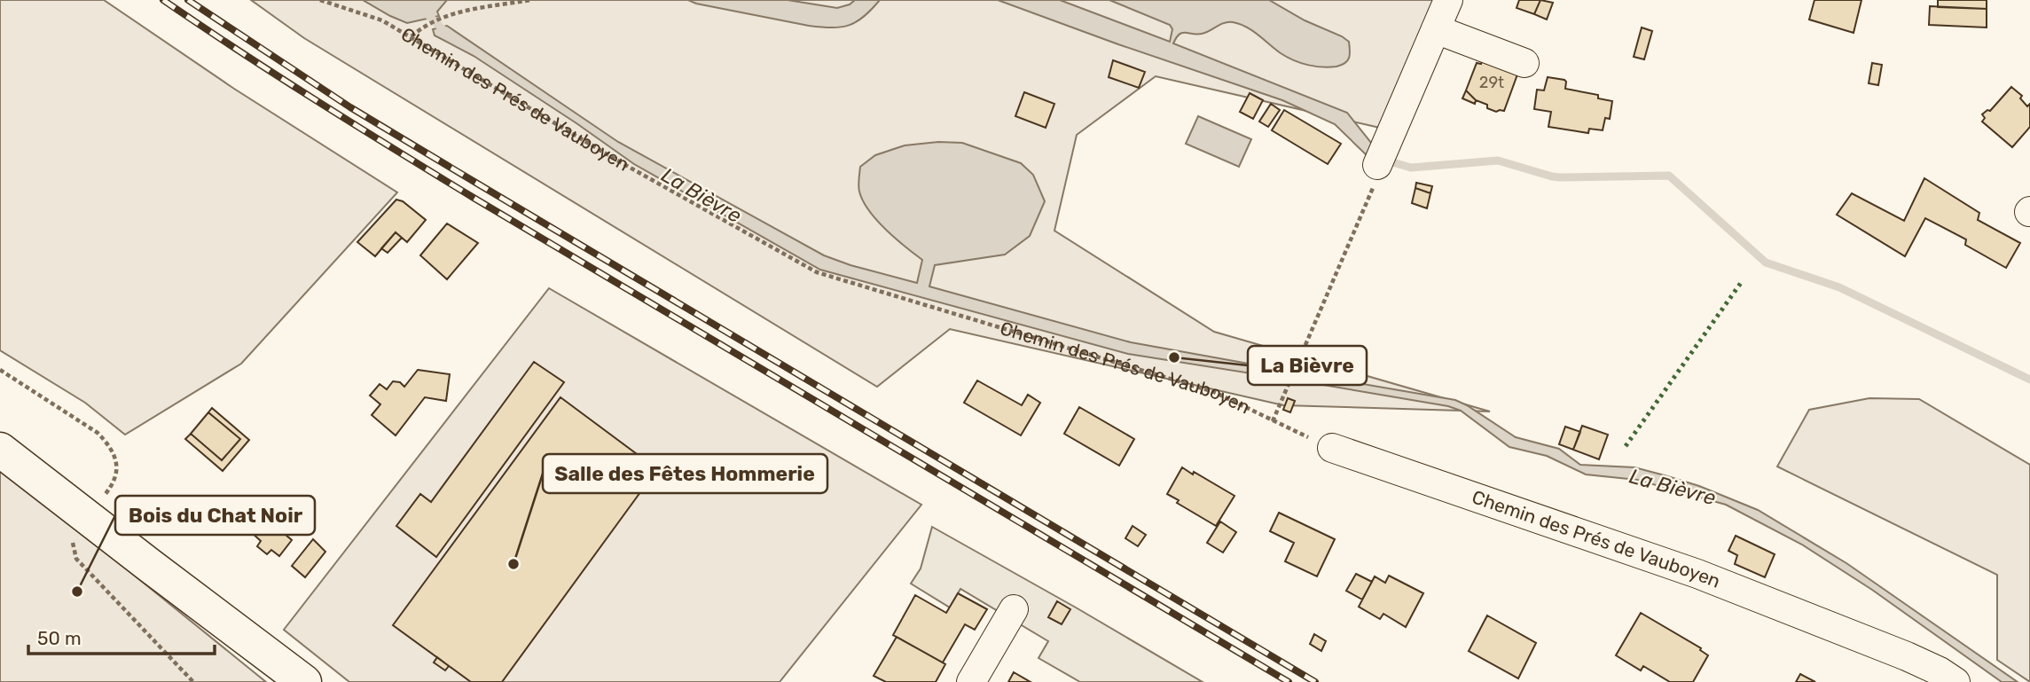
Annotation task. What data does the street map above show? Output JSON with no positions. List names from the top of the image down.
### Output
{
  "streets": {
    "lane": ["Chemin des Prés de Vauboyen"]
  },
  "water": ["La Bièvre"],
  "places": ["La Bièvre", "Salle des Fêtes Hommerie", "Bois du Chat Noir"],
  "house_numbers": ["29t"],
  "scale_bar": "50 m"
}
